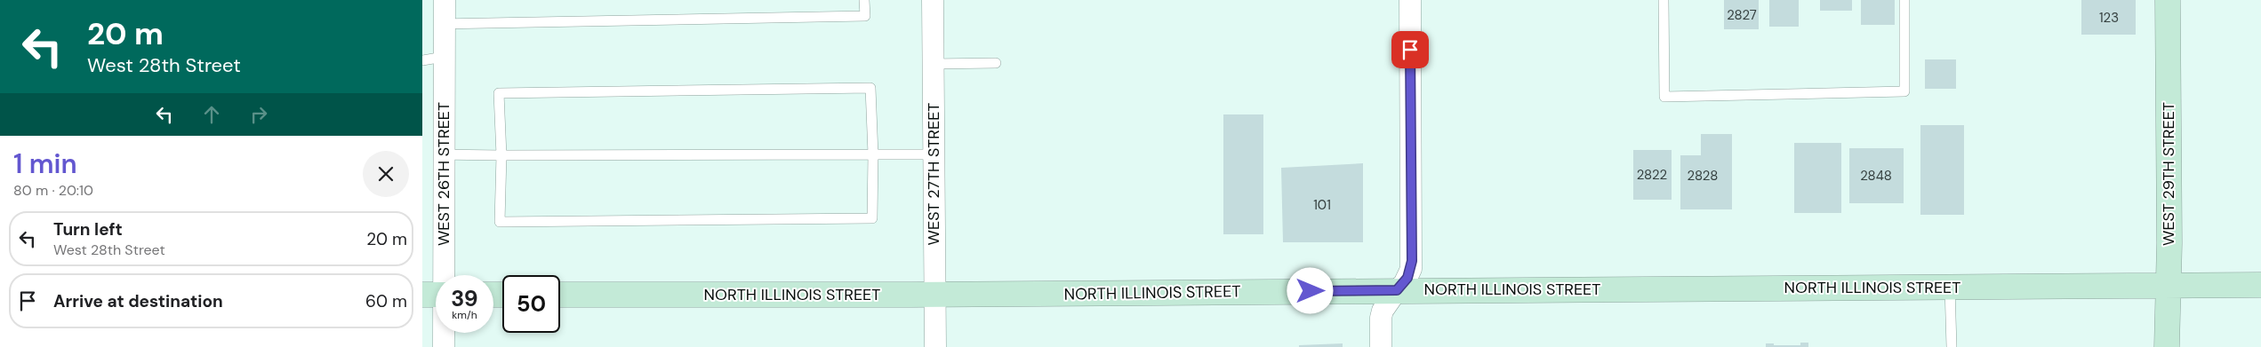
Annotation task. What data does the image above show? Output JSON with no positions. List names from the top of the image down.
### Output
{
  "streets": {
    "main road": ["WEST 29TH STREET", "NORTH ILLINOIS STREET"],
    "street": ["WEST 26TH STREET", "WEST 27TH STREET"]
  },
  "crossings": [
    ["WEST 27TH STREET", "NORTH ILLINOIS STREET"],
    ["WEST 29TH STREET", "NORTH ILLINOIS STREET"]
  ],
  "house_numbers": [
    "2827",
    "123",
    "2822",
    "2828",
    "2848",
    "101"
  ],
  "page": {
    "turn": ["20 m", "West 28th Street"],
    "heading": ["1 min", "80 m · 20:10"],
    "list": [
      {
        "name": "Turn left",
        "note": "West 28th Street",
        "value": "20 m"
      },
      {
        "name": "Arrive at destination",
        "value": "60 m"
      }
    ],
    "speed": "39 km/h",
    "limit": "50"
  }
}
